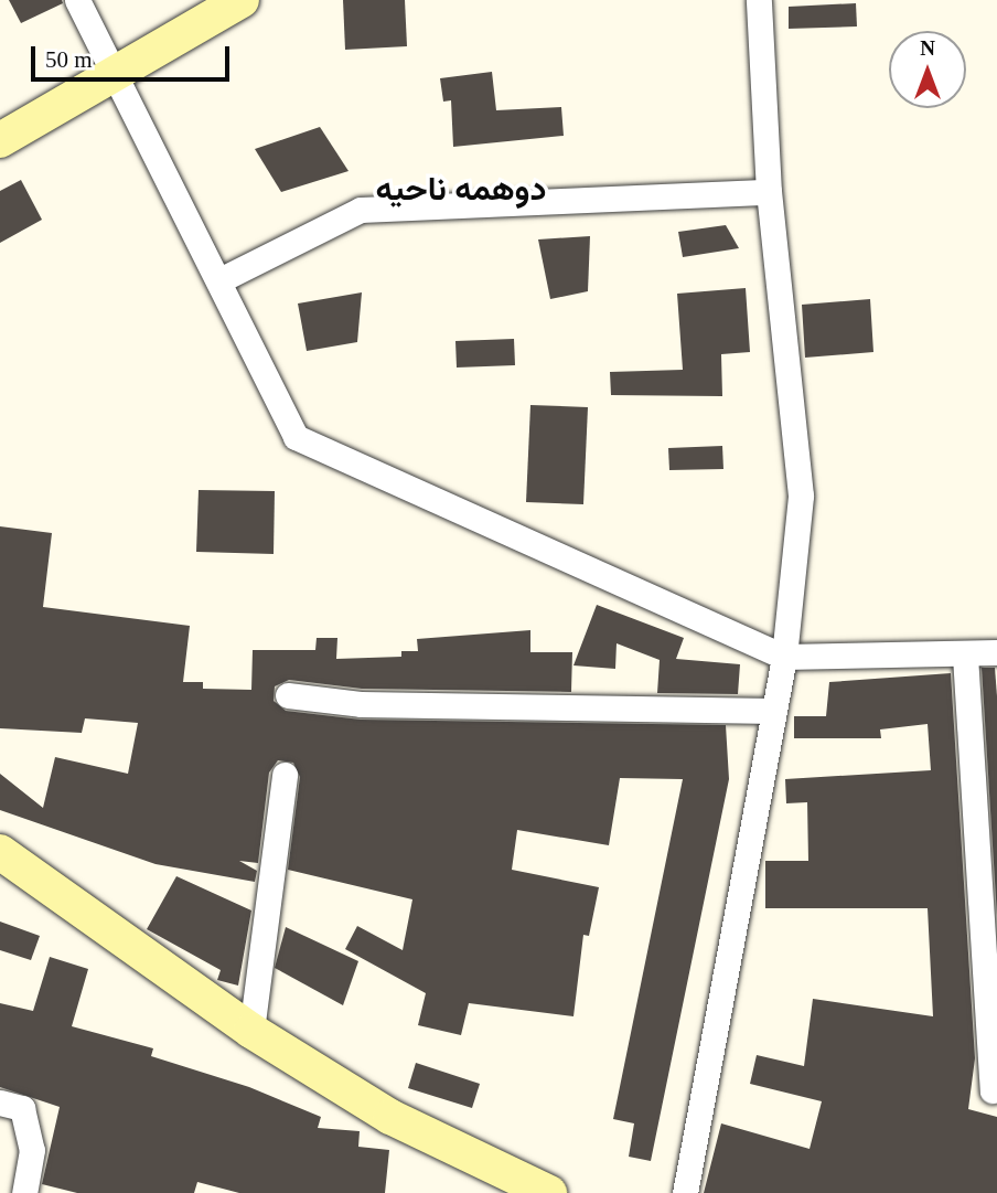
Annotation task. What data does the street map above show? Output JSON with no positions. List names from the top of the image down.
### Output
{
  "districts": ["دوهمه ناحیه"],
  "scale_bar": "50 m",
  "north": "top"
}
